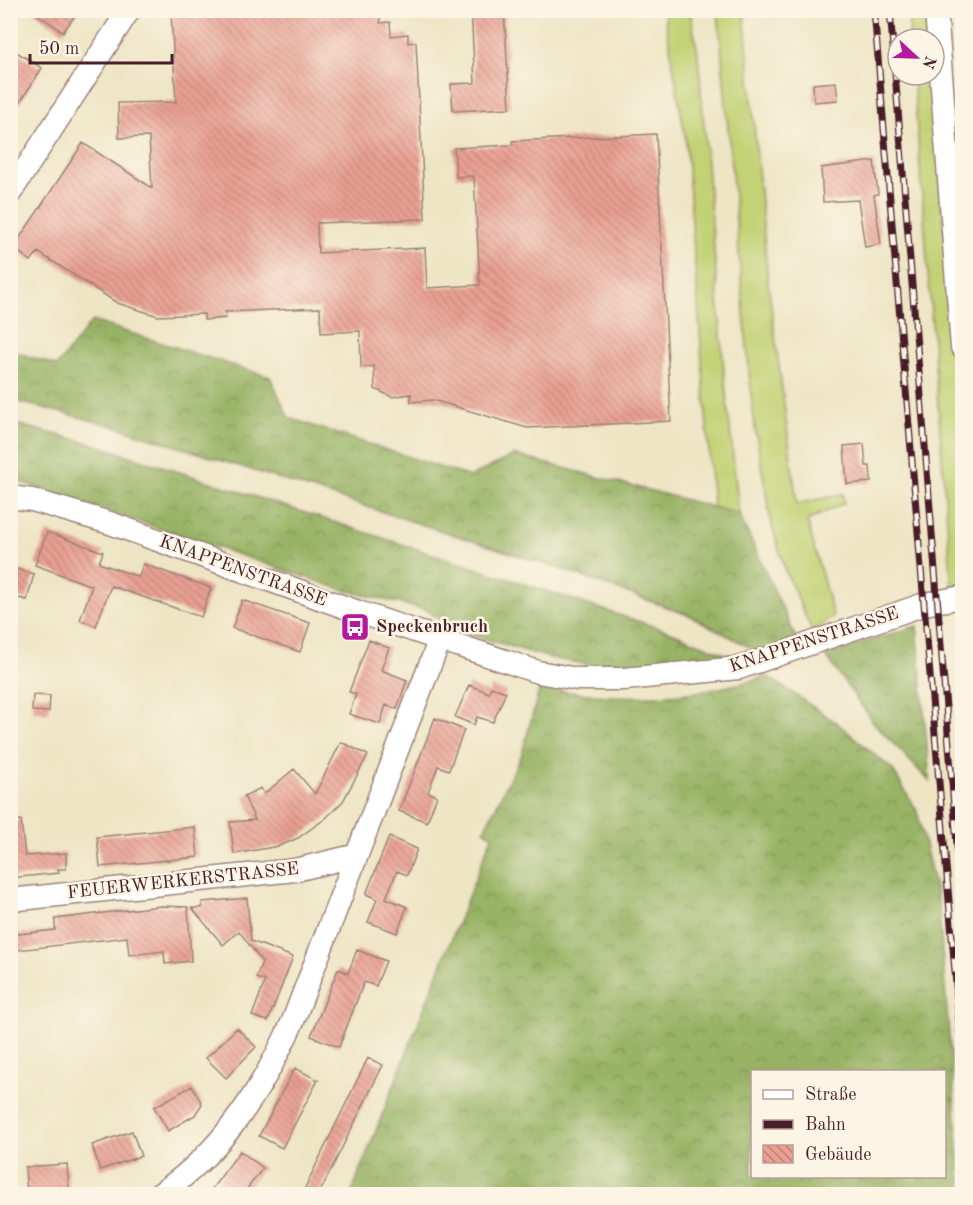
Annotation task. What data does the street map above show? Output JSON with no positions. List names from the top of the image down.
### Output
{
  "streets": {
    "street": ["KNAPPENSTRASSE", "FEUERWERKERSTRASSE"]
  },
  "places": {
    "bus stop": ["Speckenbruch"]
  },
  "legend": ["Straße", "Bahn", "Gebäude"],
  "scale_bar": "50 m",
  "north": "right"
}
